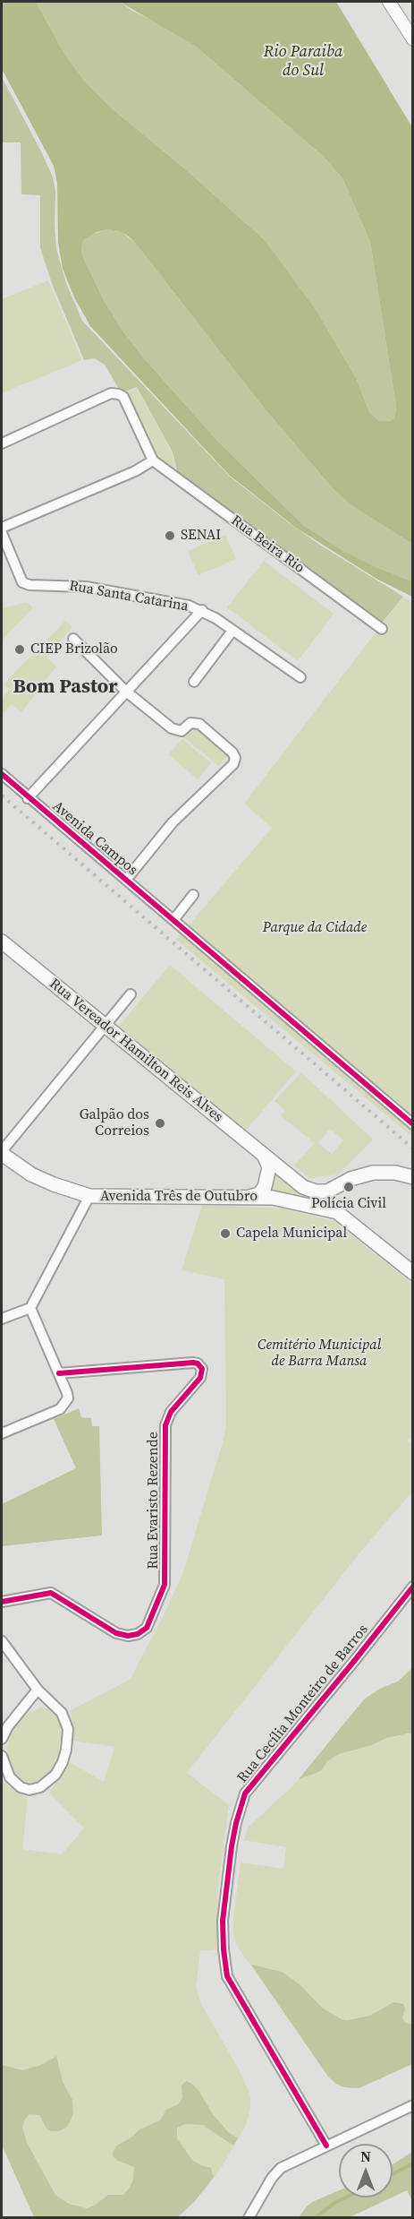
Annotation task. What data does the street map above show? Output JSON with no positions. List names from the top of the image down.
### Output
{
  "streets": {
    "main road": ["Rua Vereador Hamilton Reis Alves", "Avenida Três de Outubro"],
    "street": [
      "Rua Beira Rio",
      "Rua Santa Catarina",
      "Avenida Campos",
      "Rua Evaristo Rezende",
      "Rua Cecília Monteiro de Barros"
    ]
  },
  "districts": ["Bom Pastor"],
  "water": ["Rio Paraiba do Sul"],
  "parks": ["Parque da Cidade", "Cemitério Municipal de Barra Mansa"],
  "places": [
    "SENAI",
    "CIEP Brizolão",
    "Galpão dos Correios",
    "Polícia Civil",
    "Capela Municipal"
  ],
  "north": "top"
}
